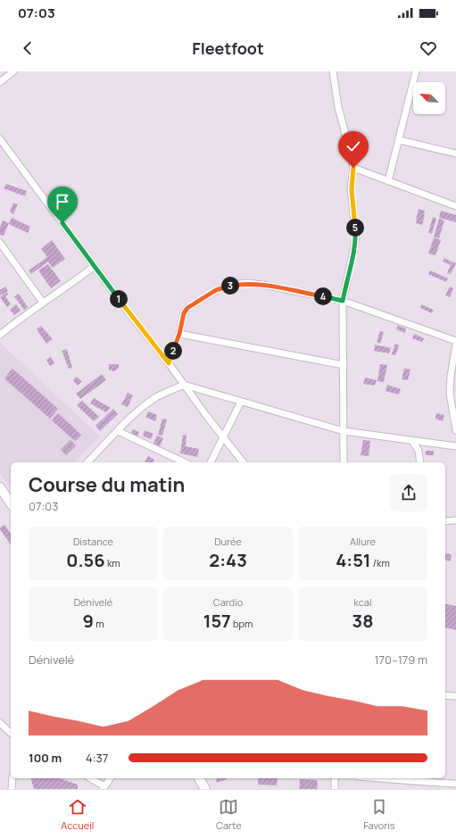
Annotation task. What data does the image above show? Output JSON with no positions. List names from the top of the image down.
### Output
{
  "north": "top left",
  "page": {
    "status": "07:03",
    "header": "Fleetfoot",
    "pins": [
      "5",
      "3",
      "4",
      "1",
      "2"
    ],
    "heading": ["Course du matin", "07:03"],
    "stats": [
      ["Distance", "0.56 km"],
      ["Durée", "2:43"],
      ["Allure", "4:51 /km"],
      ["Dénivelé", "9 m"],
      ["Cardio", "157 bpm"],
      ["kcal", "38"]
    ],
    "chart": ["Dénivelé", "170–179 m"],
    "list": [
      {
        "name": "100 m",
        "note": "4:37"
      }
    ],
    "tabs": ["Accueil", "Carte", "Favoris"]
  }
}
